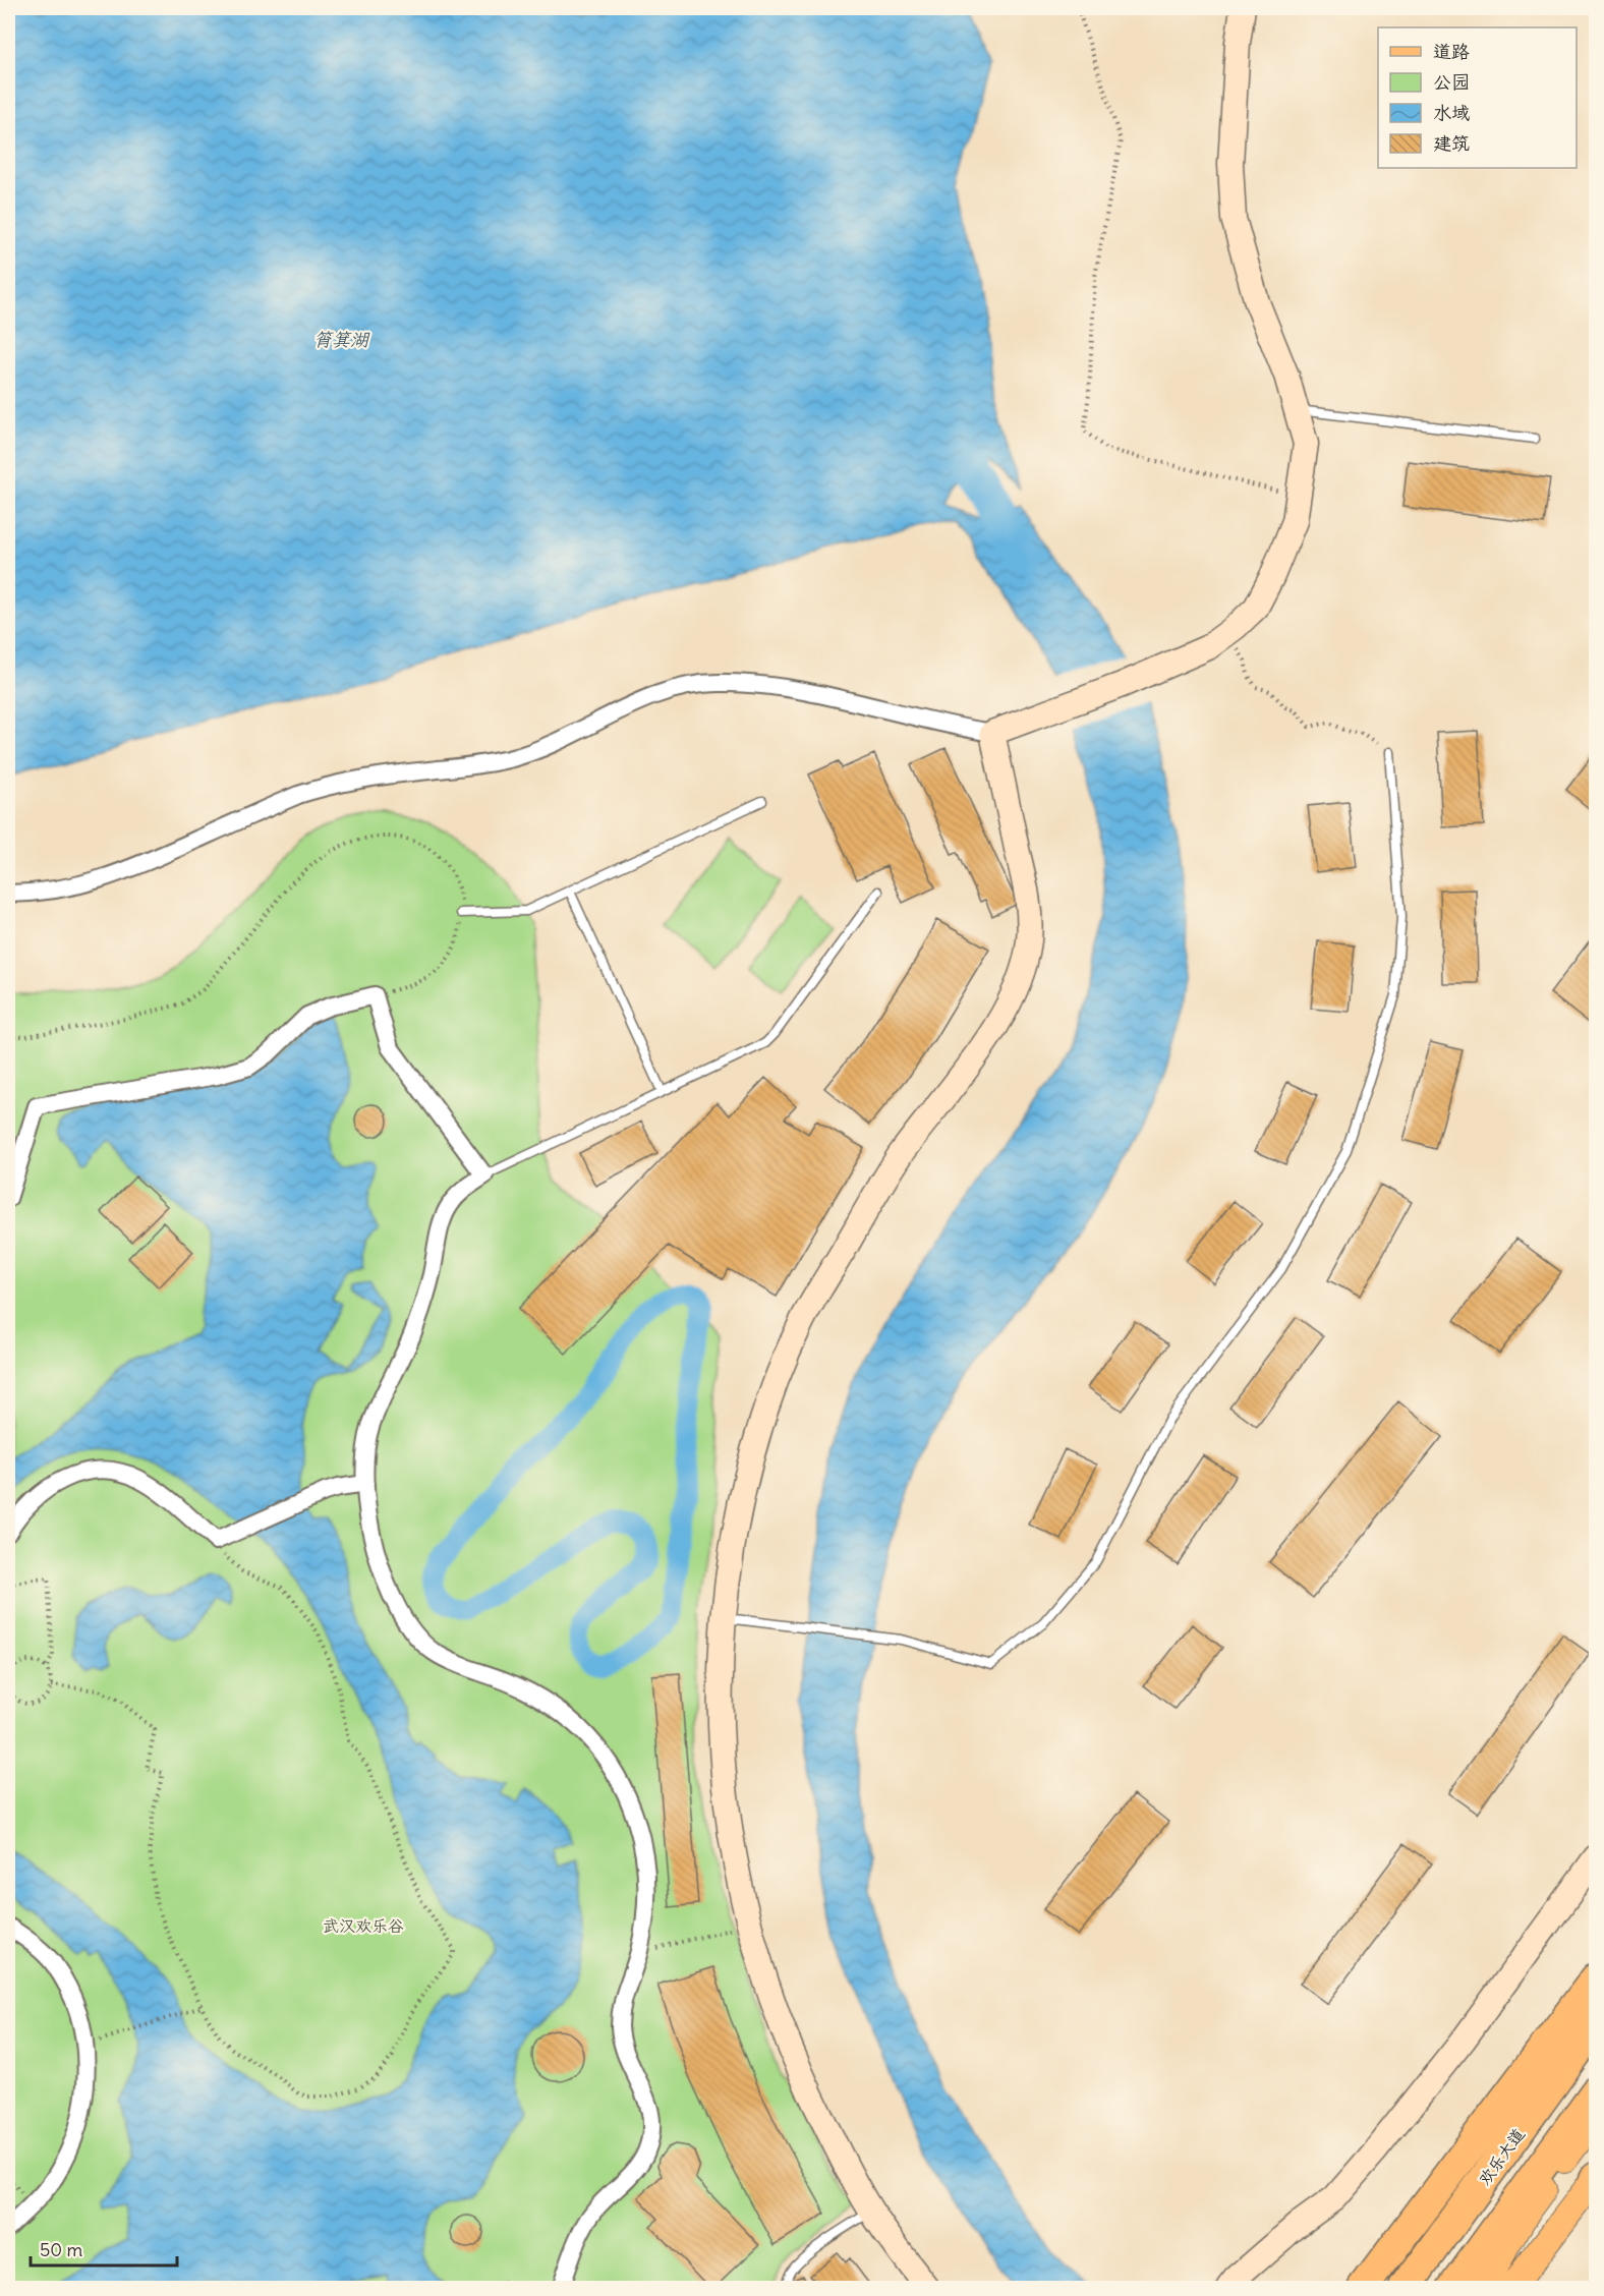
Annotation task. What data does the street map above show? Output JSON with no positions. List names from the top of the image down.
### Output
{
  "streets": {
    "highway": ["欢乐大道"]
  },
  "water": ["筲箕湖"],
  "parks": ["武汉欢乐谷"],
  "legend": [
    "道路",
    "公园",
    "水域",
    "建筑"
  ],
  "scale_bar": "50 m"
}
